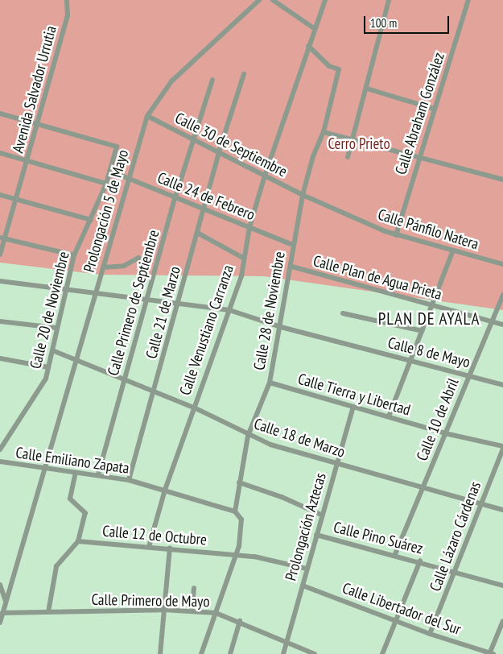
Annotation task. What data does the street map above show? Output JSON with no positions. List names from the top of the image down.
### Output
{
  "streets": {
    "street": [
      "Avenida Salvador Urrutia",
      "Calle Abraham González",
      "Calle 30 de Septiembre",
      "Calle 24 de Febrero",
      "Prolongación 5 de Mayo",
      "Calle Pánfilo Natera",
      "Calle Plan de Agua Prieta",
      "Calle Primero de Septiembre",
      "Calle 20 de Noviembre",
      "Calle 28 de Noviembre",
      "Calle 21 de Marzo",
      "Calle Venustiano Carranza",
      "Calle 8 de Mayo",
      "Calle Tierra y Libertad",
      "Calle 10 de Abril",
      "Calle 18 de Marzo",
      "Calle Emiliano Zapata",
      "Prolongación Aztecas",
      "Calle 12 de Octubre",
      "Calle Lázaro Cárdenas",
      "Calle Pino Suárez",
      "Calle Primero de Mayo",
      "Calle Libertador del Sur"
    ]
  },
  "crossings": [
    ["Avenida Salvador Urrutia", "Calle 20 de Noviembre"],
    ["Calle Abraham González", "Calle Pánfilo Natera"],
    ["Calle 30 de Septiembre", "Prolongación 5 de Mayo"],
    ["Calle 30 de Septiembre", "Calle Pánfilo Natera"],
    ["Calle 30 de Septiembre", "Calle Primero de Septiembre"],
    ["Calle 30 de Septiembre", "Calle 28 de Noviembre"],
    ["Calle 30 de Septiembre", "Calle 21 de Marzo"],
    ["Calle 30 de Septiembre", "Calle Venustiano Carranza"],
    ["Calle 24 de Febrero", "Prolongación 5 de Mayo"],
    ["Calle 24 de Febrero", "Calle Primero de Septiembre"],
    ["Calle 24 de Febrero", "Calle 20 de Noviembre"],
    ["Calle 24 de Febrero", "Calle 28 de Noviembre"],
    ["Calle 24 de Febrero", "Calle 21 de Marzo"],
    ["Calle 24 de Febrero", "Calle Venustiano Carranza"],
    ["Prolongación 5 de Mayo", "Calle 8 de Mayo"],
    ["Prolongación 5 de Mayo", "Calle 18 de Marzo"],
    ["Prolongación 5 de Mayo", "Calle Emiliano Zapata"],
    ["Prolongación 5 de Mayo", "Calle Primero de Mayo"],
    ["Calle Pánfilo Natera", "Calle 28 de Noviembre"],
    ["Calle Plan de Agua Prieta", "Calle 28 de Noviembre"],
    ["Calle Plan de Agua Prieta", "Calle 10 de Abril"],
    ["Calle Primero de Septiembre", "Calle 8 de Mayo"],
    ["Calle Primero de Septiembre", "Calle 18 de Marzo"],
    ["Calle Primero de Septiembre", "Calle Emiliano Zapata"],
    ["Calle 20 de Noviembre", "Calle 8 de Mayo"],
    ["Calle 20 de Noviembre", "Calle 18 de Marzo"],
    ["Calle 28 de Noviembre", "Calle Venustiano Carranza"],
    ["Calle 28 de Noviembre", "Calle 8 de Mayo"],
    ["Calle 28 de Noviembre", "Calle Tierra y Libertad"],
    ["Calle 28 de Noviembre", "Calle 18 de Marzo"],
    ["Calle 28 de Noviembre", "Calle Emiliano Zapata"],
    ["Calle 28 de Noviembre", "Calle 12 de Octubre"],
    ["Calle 28 de Noviembre", "Calle Pino Suárez"],
    ["Calle 28 de Noviembre", "Calle Primero de Mayo"],
    ["Calle 21 de Marzo", "Calle 8 de Mayo"],
    ["Calle 21 de Marzo", "Calle 18 de Marzo"],
    ["Calle 21 de Marzo", "Calle Emiliano Zapata"],
    ["Calle Venustiano Carranza", "Calle 8 de Mayo"],
    ["Calle Venustiano Carranza", "Calle 18 de Marzo"],
    ["Calle Venustiano Carranza", "Calle Emiliano Zapata"],
    ["Calle Venustiano Carranza", "Calle 12 de Octubre"],
    ["Calle 8 de Mayo", "Calle 10 de Abril"],
    ["Calle Tierra y Libertad", "Calle 10 de Abril"],
    ["Calle Tierra y Libertad", "Prolongación Aztecas"],
    ["Calle Tierra y Libertad", "Calle Lázaro Cárdenas"],
    ["Calle 10 de Abril", "Calle 18 de Marzo"],
    ["Calle 10 de Abril", "Calle Pino Suárez"],
    ["Calle 18 de Marzo", "Prolongación Aztecas"],
    ["Calle 18 de Marzo", "Calle Lázaro Cárdenas"],
    ["Prolongación Aztecas", "Calle 12 de Octubre"],
    ["Prolongación Aztecas", "Calle Pino Suárez"],
    ["Prolongación Aztecas", "Calle Primero de Mayo"],
    ["Prolongación Aztecas", "Calle Libertador del Sur"],
    ["Calle Lázaro Cárdenas", "Calle Pino Suárez"],
    ["Calle Lázaro Cárdenas", "Calle Libertador del Sur"]
  ],
  "districts": ["PLAN DE AYALA"],
  "parks": ["Cerro Prieto"],
  "scale_bar": "100 m"
}
